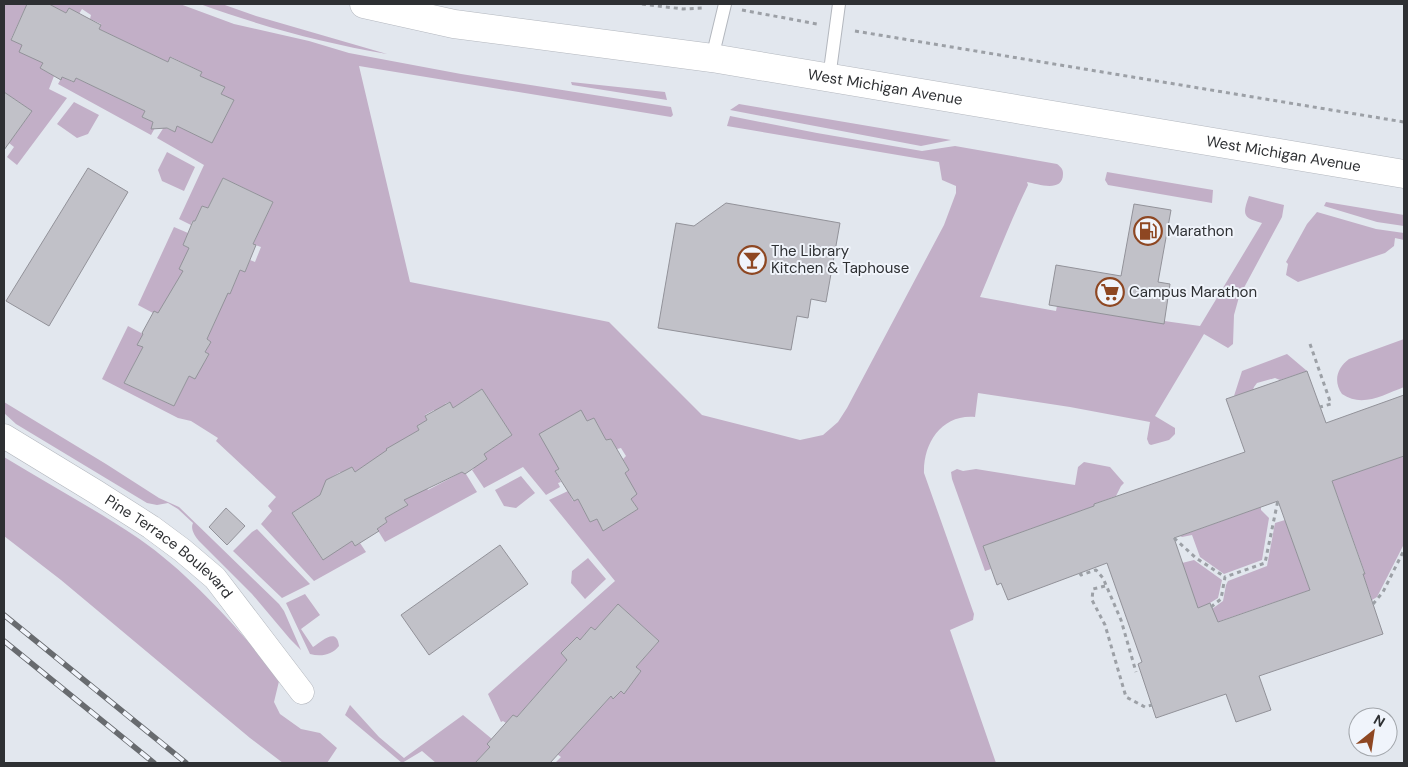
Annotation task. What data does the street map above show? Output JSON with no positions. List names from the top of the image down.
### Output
{
  "streets": {
    "street": ["West Michigan Avenue", "Pine Terrace Boulevard"]
  },
  "places": {
    "fuel station": ["Marathon"],
    "bar": ["The Library Kitchen & Taphouse"],
    "supermarket": ["Campus Marathon"]
  },
  "north": "top right"
}
